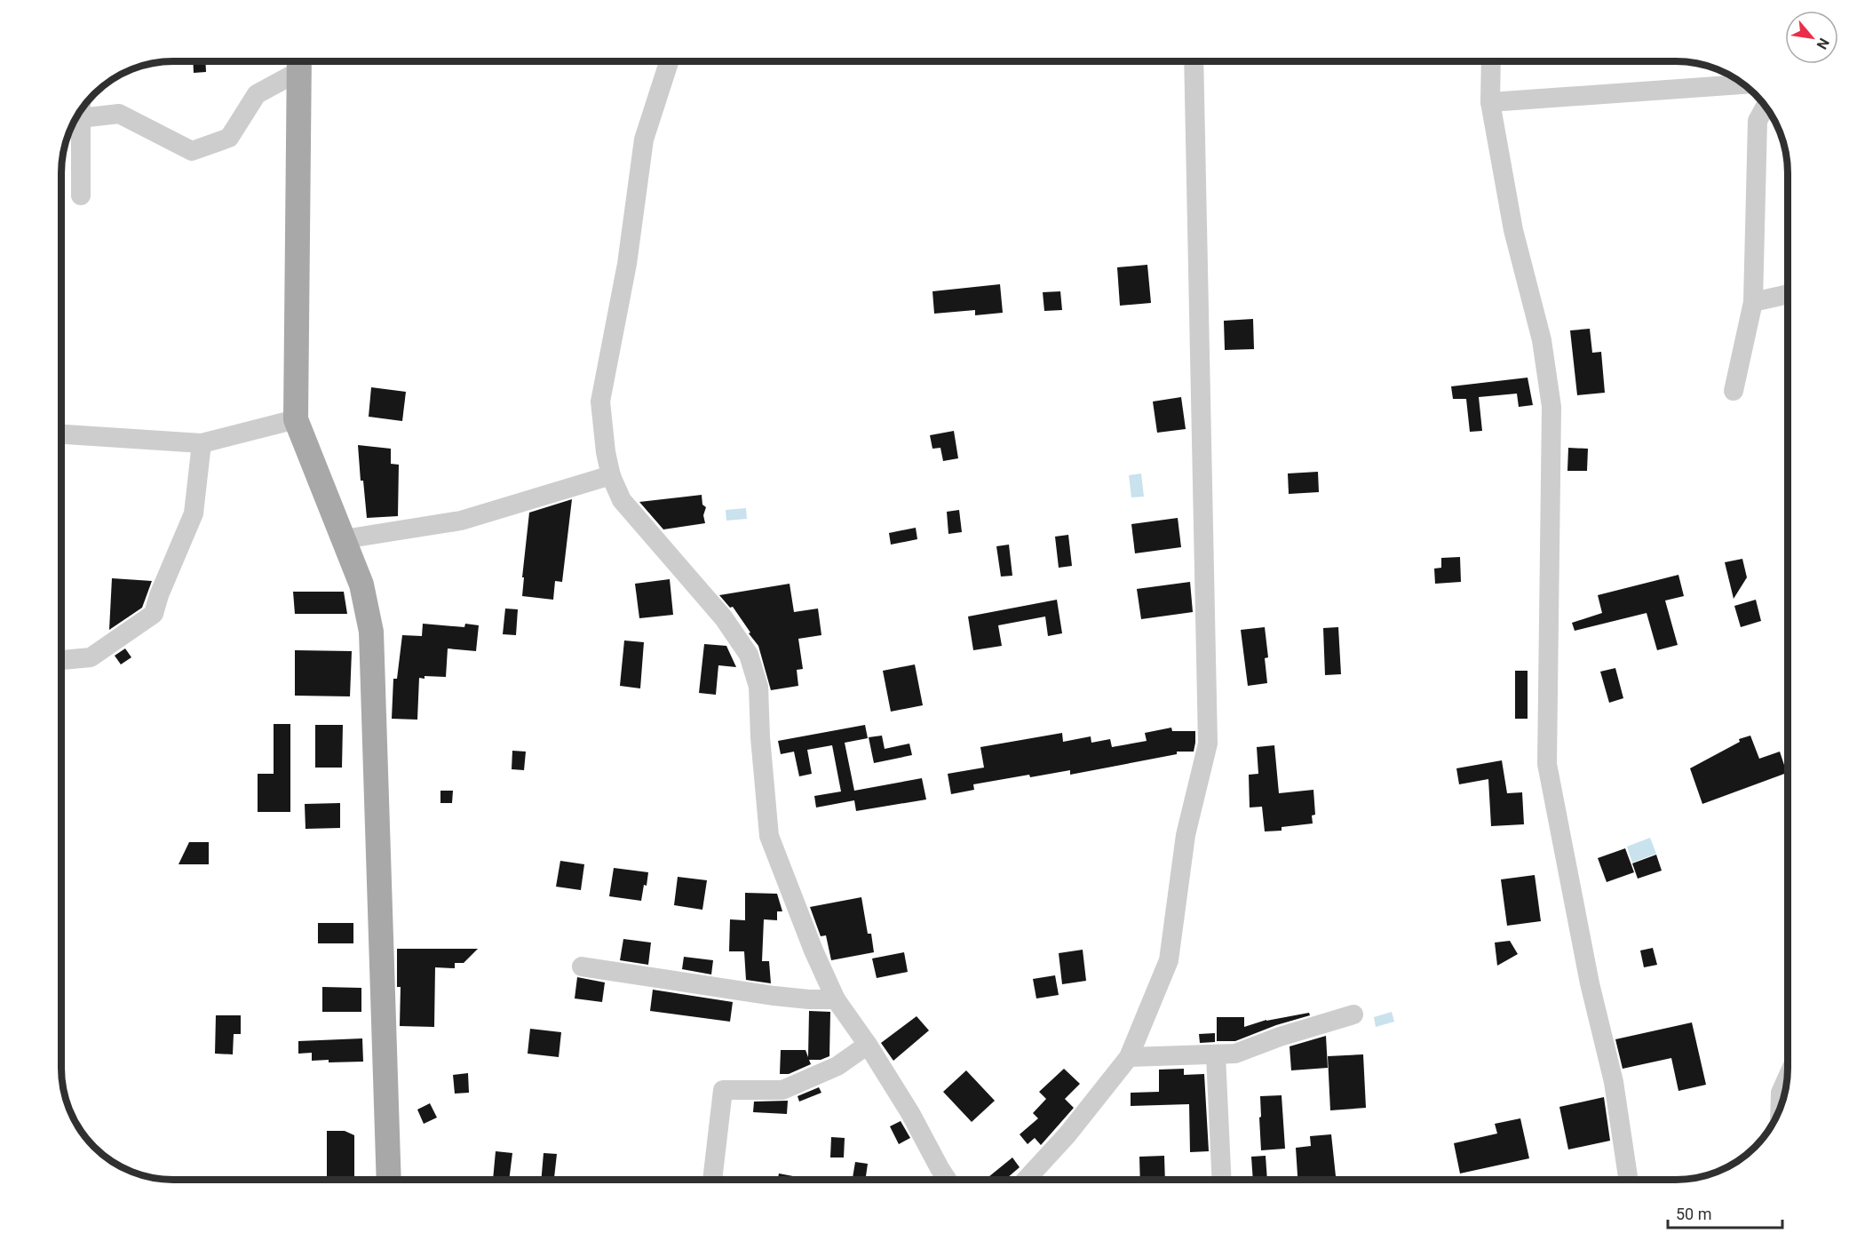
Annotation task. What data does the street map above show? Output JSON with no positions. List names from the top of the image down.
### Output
{
  "scale_bar": "50 m",
  "north": "bottom right"
}
